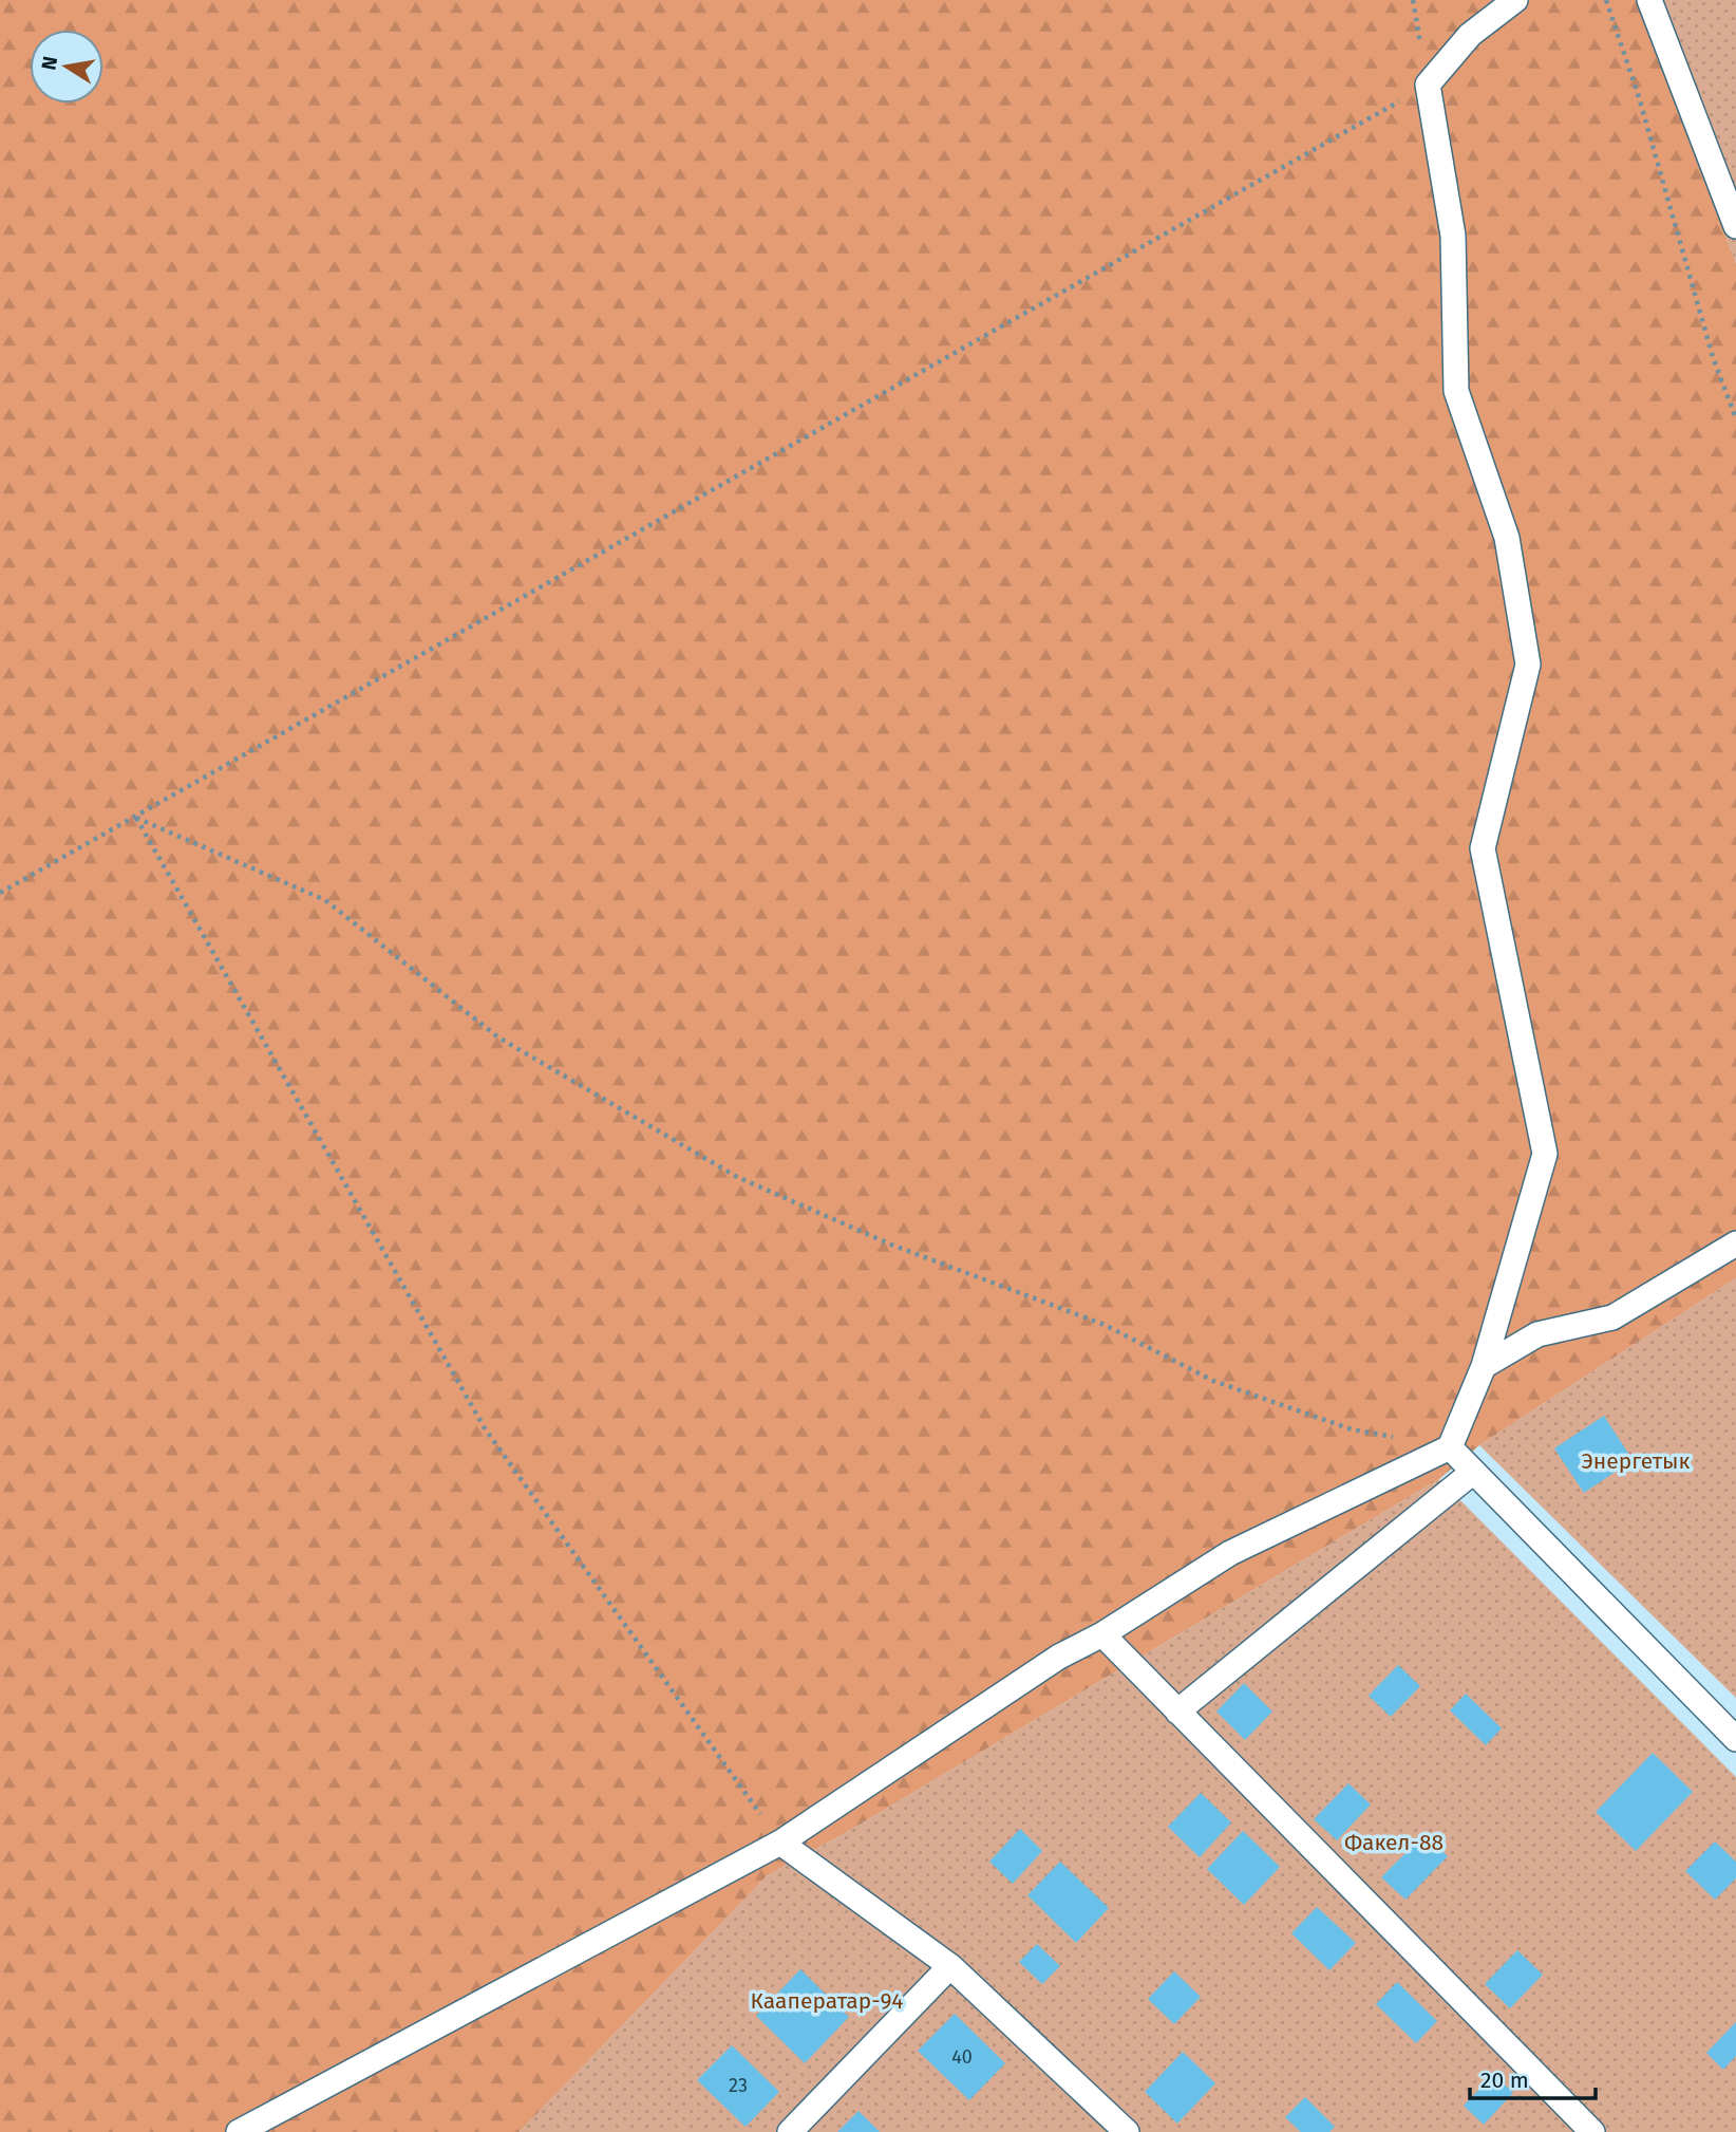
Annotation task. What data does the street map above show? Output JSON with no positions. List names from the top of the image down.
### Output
{
  "parks": ["Энергетык", "Факел-88", "Кааператар-94"],
  "house_numbers": ["40", "23"],
  "scale_bar": "20 m",
  "north": "left"
}
